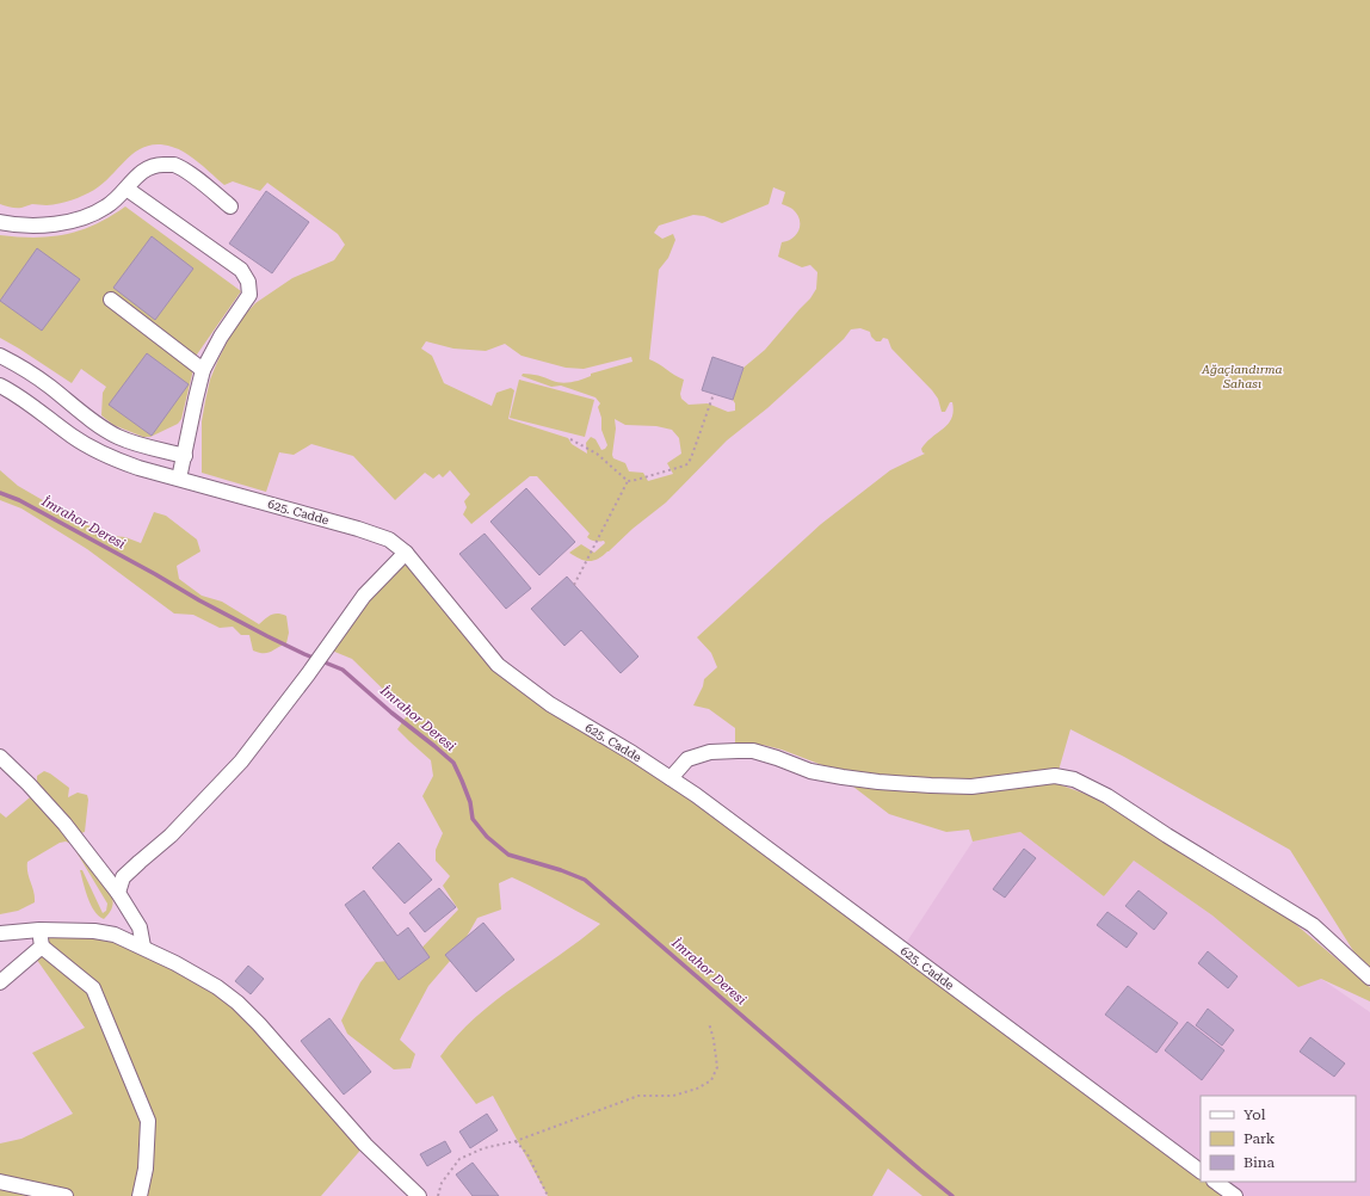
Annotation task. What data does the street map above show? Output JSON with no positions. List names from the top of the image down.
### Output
{
  "streets": {
    "street": ["625. Cadde"]
  },
  "water": ["İmrahor Deresi"],
  "parks": ["Ağaçlandırma Sahası"],
  "legend": ["Yol", "Park", "Bina"]
}
